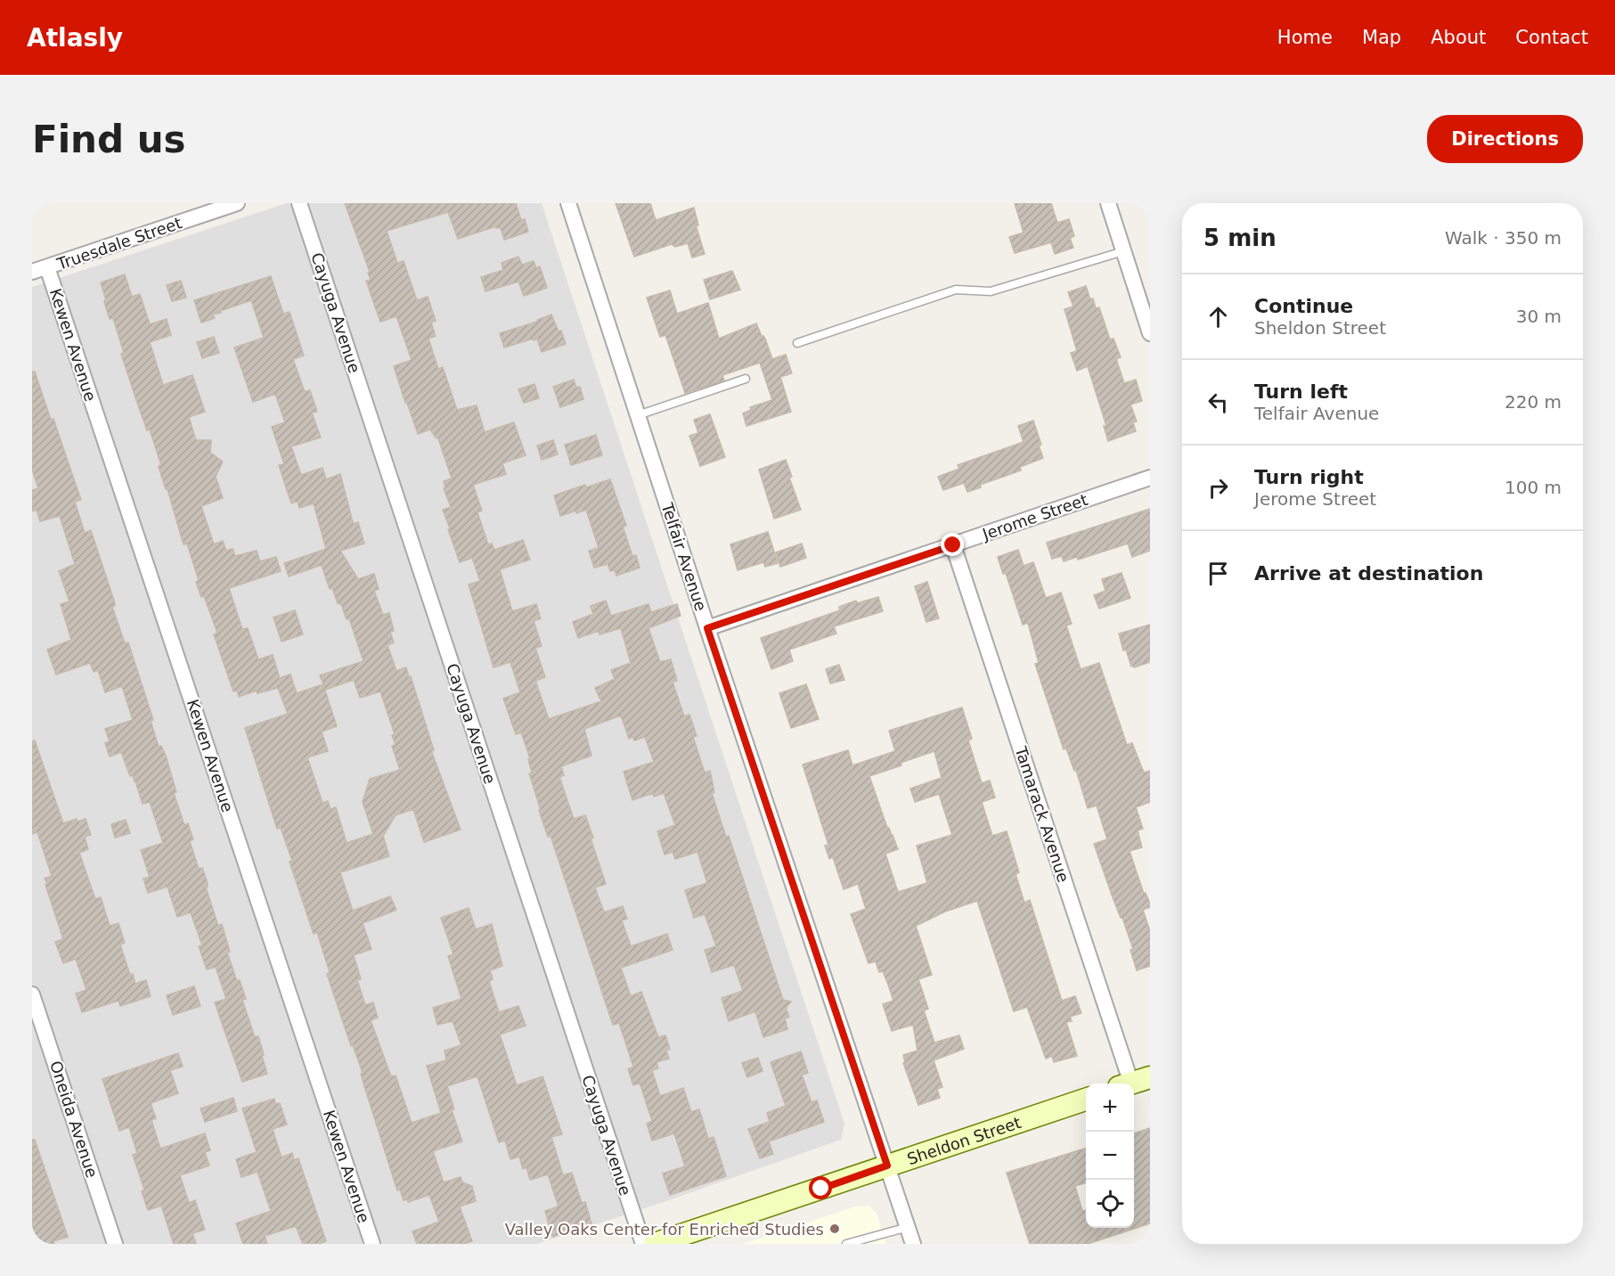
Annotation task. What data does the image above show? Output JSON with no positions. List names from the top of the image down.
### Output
{
  "streets": {
    "main road": ["Sheldon Street"],
    "street": [
      "Truesdale Street",
      "Cayuga Avenue",
      "Kewen Avenue",
      "Jerome Street",
      "Telfair Avenue",
      "Tamarack Avenue",
      "Oneida Avenue"
    ]
  },
  "crossings": [
    ["Truesdale Street", "Kewen Avenue"],
    ["Jerome Street", "Telfair Avenue"],
    ["Jerome Street", "Tamarack Avenue"],
    ["Telfair Avenue", "Sheldon Street"]
  ],
  "places": ["Valley Oaks Center for Enriched Studies"],
  "page": {
    "header": "Atlasly",
    "nav": [
      "Home",
      "Map",
      "About",
      "Contact"
    ],
    "buttons": "Directions",
    "title": "Find us",
    "heading": ["5 min", "Walk · 350 m"],
    "list": [
      ["Continue", "Sheldon Street", "30 m"],
      ["Turn left", "Telfair Avenue", "220 m"],
      ["Turn right", "Jerome Street", "100 m"],
      "Arrive at destination"
    ],
    "map_buttons": ["+", "−"]
  }
}
